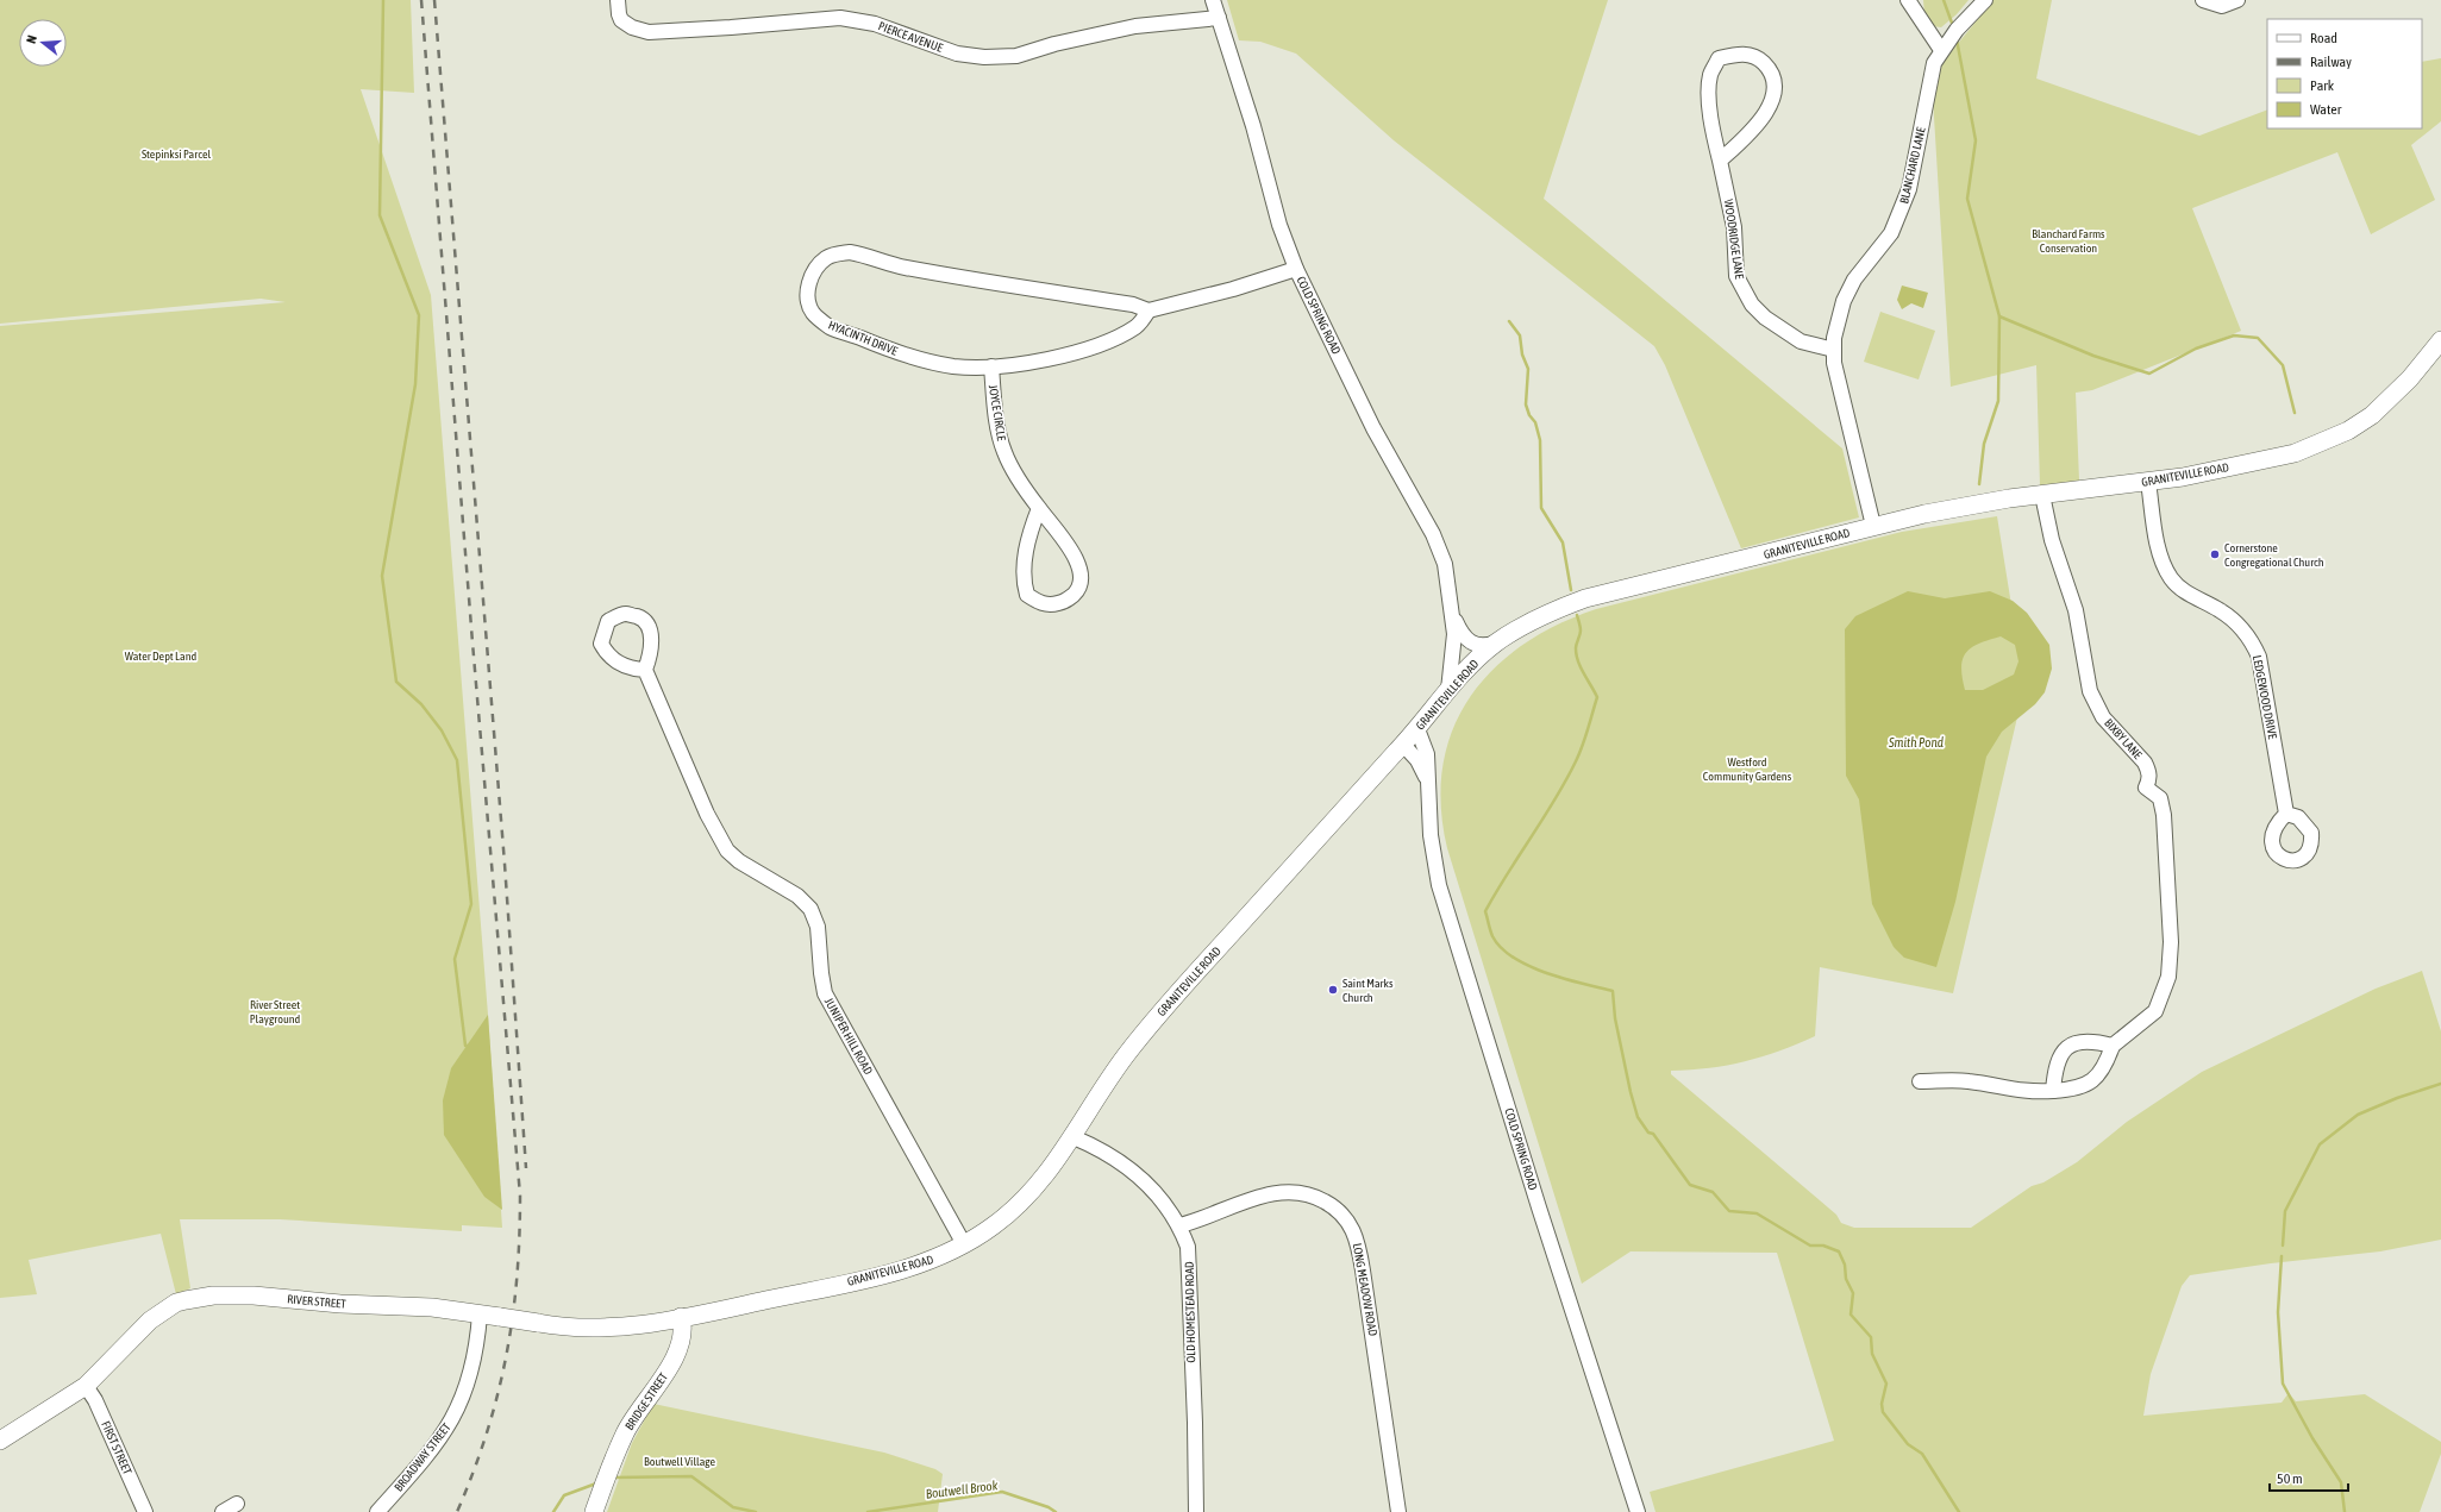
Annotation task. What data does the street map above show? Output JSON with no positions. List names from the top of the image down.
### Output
{
  "streets": {
    "main road": ["GRANITEVILLE ROAD", "RIVER STREET", "BRIDGE STREET"],
    "street": [
      "PIERCE AVENUE",
      "BLANCHARD LANE",
      "WOODRIDGE LANE",
      "COLD SPRING ROAD",
      "HYACINTH DRIVE",
      "JOYCE CIRCLE",
      "LEDGEWOOD DRIVE",
      "BIXBY LANE",
      "JUNIPER HILL ROAD",
      "LONG MEADOW ROAD",
      "OLD HOMESTEAD ROAD",
      "FIRST STREET",
      "BROADWAY STREET"
    ]
  },
  "crossings": [
    ["PIERCE AVENUE", "COLD SPRING ROAD"],
    ["BLANCHARD LANE", "WOODRIDGE LANE"],
    ["BLANCHARD LANE", "GRANITEVILLE ROAD"],
    ["COLD SPRING ROAD", "GRANITEVILLE ROAD"],
    ["HYACINTH DRIVE", "JOYCE CIRCLE"],
    ["GRANITEVILLE ROAD", "LEDGEWOOD DRIVE"],
    ["GRANITEVILLE ROAD", "BIXBY LANE"],
    ["GRANITEVILLE ROAD", "JUNIPER HILL ROAD"],
    ["GRANITEVILLE ROAD", "RIVER STREET"],
    ["GRANITEVILLE ROAD", "OLD HOMESTEAD ROAD"],
    ["GRANITEVILLE ROAD", "BRIDGE STREET"],
    ["LONG MEADOW ROAD", "OLD HOMESTEAD ROAD"],
    ["RIVER STREET", "BRIDGE STREET"],
    ["RIVER STREET", "FIRST STREET"],
    ["RIVER STREET", "BROADWAY STREET"]
  ],
  "water": ["Smith Pond", "Boutwell Brook"],
  "parks": [
    "Stepinksi Parcel",
    "Blanchard Farms Conservation",
    "Water Dept Land",
    "Westford Community Gardens",
    "River Street Playground",
    "Boutwell Village"
  ],
  "places": ["Cornerstone Congregational Church", "Saint Marks Church"],
  "legend": [
    "Road",
    "Railway",
    "Park",
    "Water"
  ],
  "scale_bar": "50 m",
  "north": "left"
}
